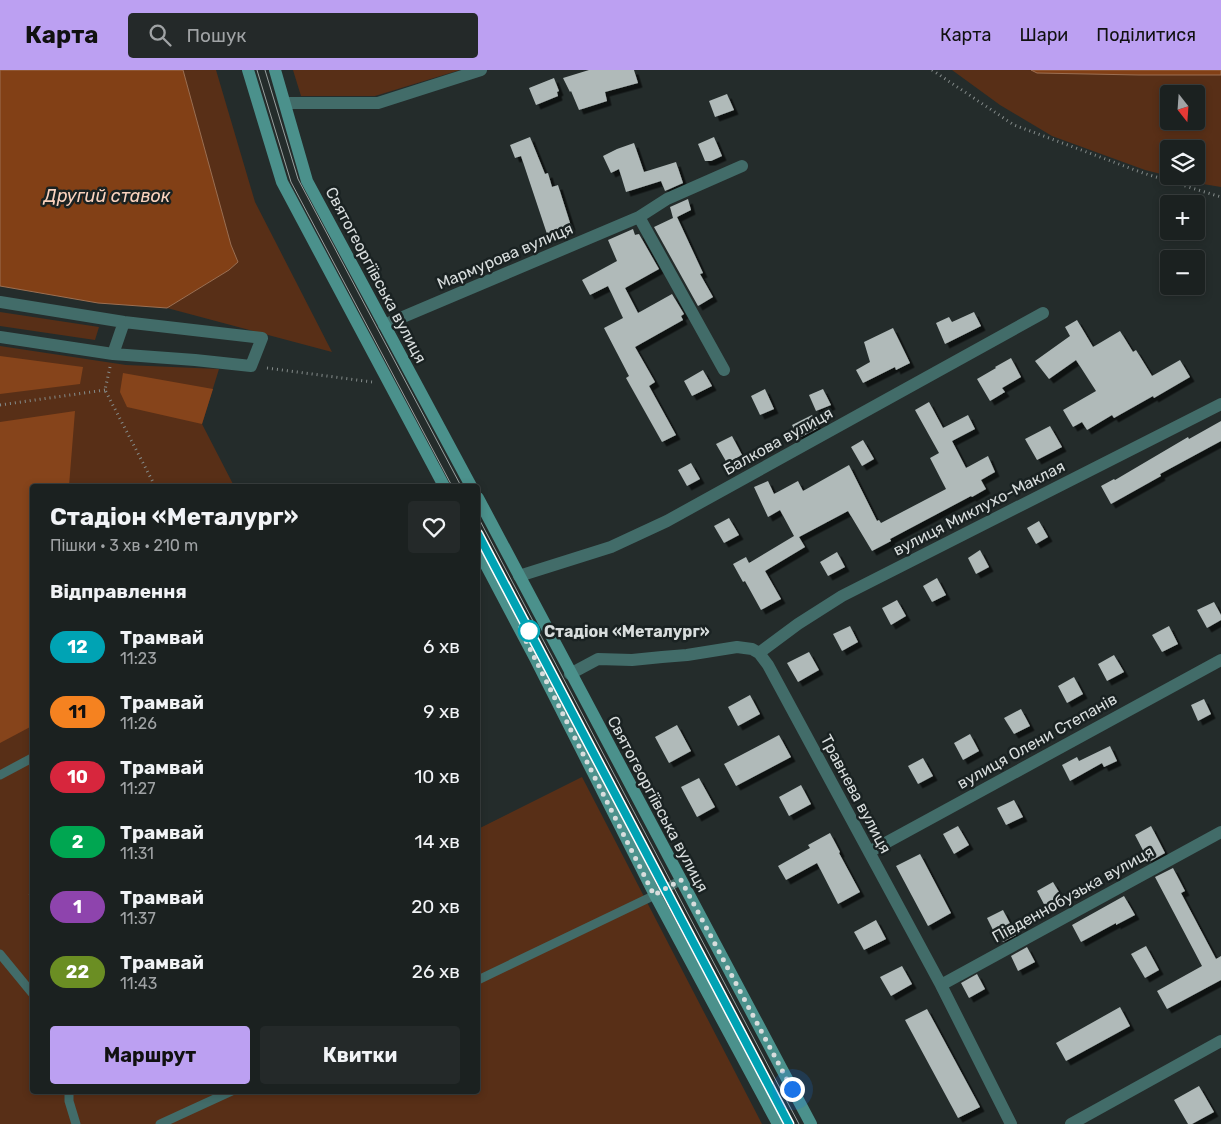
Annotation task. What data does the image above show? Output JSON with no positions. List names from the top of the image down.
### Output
{
  "streets": {
    "main road": ["Святогеоргіївська вулиця"],
    "street": [
      "Мармурова вулиця",
      "Балкова вулиця",
      "вулиця Миклухо-Маклая",
      "вулиця Олени Степанів",
      "Травнева вулиця",
      "Південнобузька вулиця"
    ]
  },
  "crossings": [
    ["Мармурова вулиця", "Святогеоргіївська вулиця"],
    ["Святогеоргіївська вулиця", "Балкова вулиця"],
    ["вулиця Миклухо-Маклая", "Травнева вулиця"],
    ["вулиця Олени Степанів", "Травнева вулиця"],
    ["Травнева вулиця", "Південнобузька вулиця"]
  ],
  "water": ["Другий ставок"],
  "places": ["Стадіон «Металург»"],
  "lines": ["tram line 12"],
  "north": "bottom",
  "page": {
    "header": "Карта",
    "search": "Пошук",
    "nav": ["Карта", "Шари", "Поділитися"],
    "map_buttons": ["+", "−"],
    "heading": [
      ["Стадіон «Металург»", "Пішки · 3 хв · 210 m"],
      "Відправлення"
    ],
    "list": [
      {
        "mark": "12",
        "name": "Трамвай",
        "note": "11:23",
        "value": "6 хв"
      },
      {
        "mark": "11",
        "name": "Трамвай",
        "note": "11:26",
        "value": "9 хв"
      },
      {
        "mark": "10",
        "name": "Трамвай",
        "note": "11:27",
        "value": "10 хв"
      },
      {
        "mark": "2",
        "name": "Трамвай",
        "note": "11:31",
        "value": "14 хв"
      },
      {
        "mark": "1",
        "name": "Трамвай",
        "note": "11:37",
        "value": "20 хв"
      },
      {
        "mark": "22",
        "name": "Трамвай",
        "note": "11:43",
        "value": "26 хв"
      }
    ],
    "buttons": ["Маршрут", "Квитки"]
  }
}
